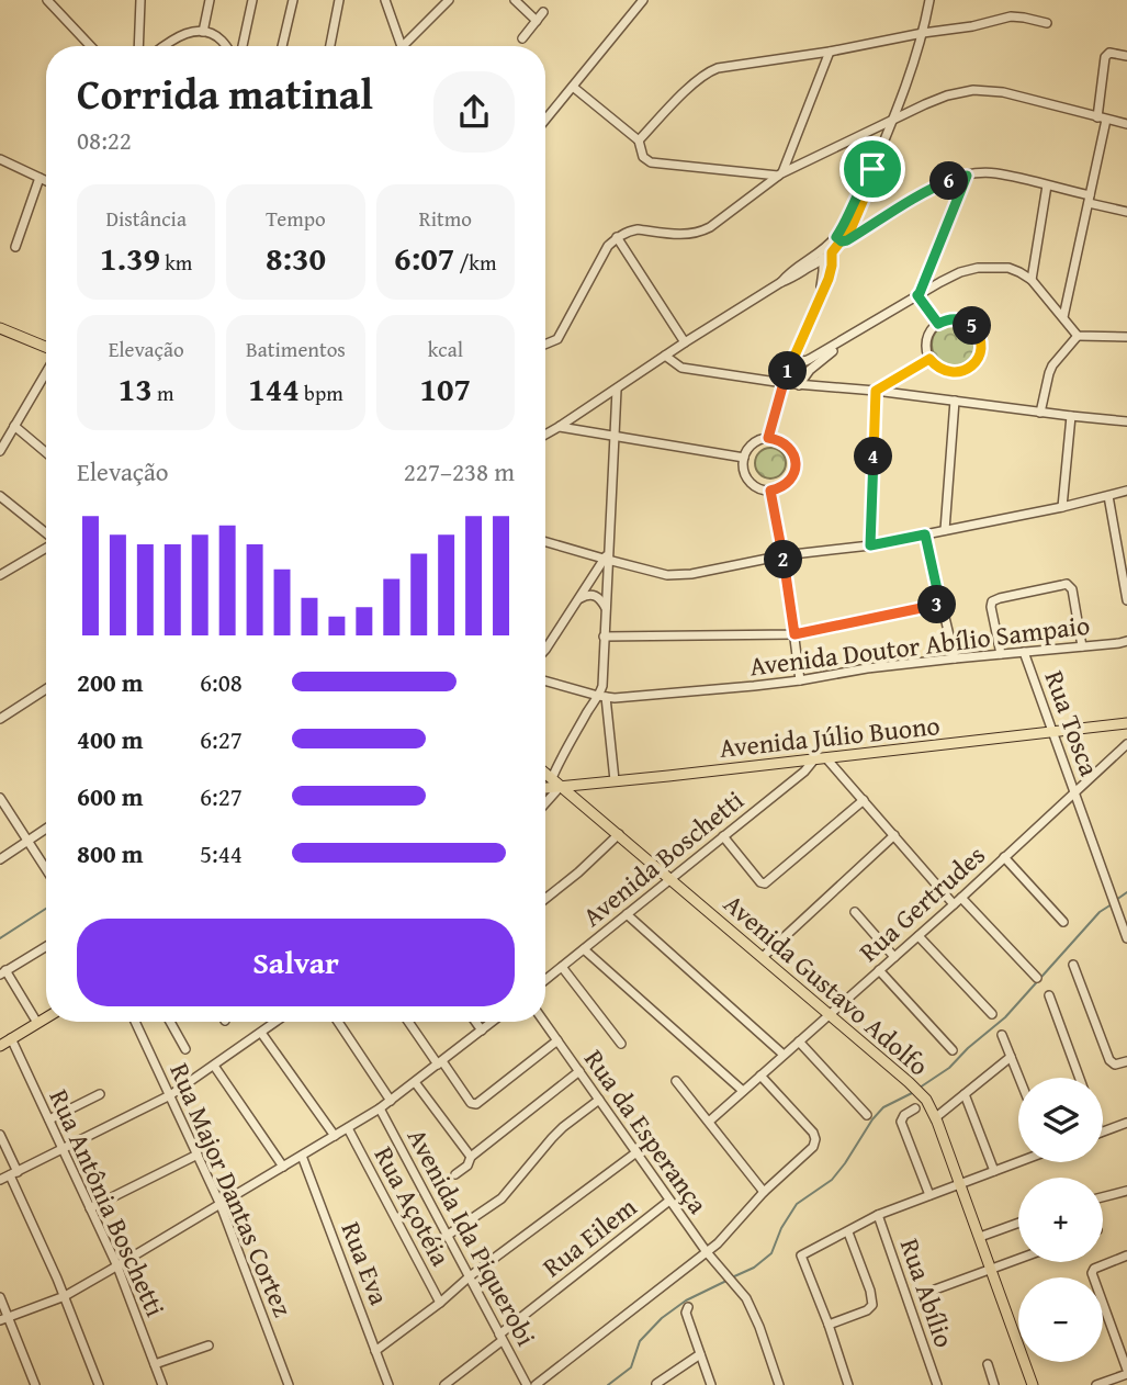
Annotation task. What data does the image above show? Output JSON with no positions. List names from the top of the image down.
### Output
{
  "streets": {
    "main road": ["Avenida Júlio Buono", "Avenida Gustavo Adolfo"],
    "street": [
      "Avenida Doutor Abílio Sampaio",
      "Rua Tosca",
      "Avenida Boschetti",
      "Rua Gertrudes",
      "Rua da Esperança",
      "Rua Major Dantas Cortez",
      "Rua Antônia Boschetti",
      "Rua Açotéia",
      "Avenida Ida Piquerobi",
      "Rua Eilem",
      "Rua Eva",
      "Rua Abílio"
    ]
  },
  "crossings": [
    ["Avenida Doutor Abílio Sampaio", "Rua Tosca"],
    ["Rua Tosca", "Avenida Júlio Buono"],
    ["Rua Tosca", "Rua Gertrudes"],
    ["Avenida Júlio Buono", "Avenida Boschetti"],
    ["Avenida Júlio Buono", "Avenida Gustavo Adolfo"],
    ["Avenida Boschetti", "Avenida Gustavo Adolfo"],
    ["Rua Gertrudes", "Avenida Gustavo Adolfo"],
    ["Rua da Esperança", "Rua Eilem"],
    ["Avenida Ida Piquerobi", "Rua Eilem"]
  ],
  "page": {
    "heading": ["Corrida matinal", "08:22"],
    "pins": [
      "6",
      "5",
      "1",
      "4",
      "2",
      "3"
    ],
    "stats": [
      ["Distância", "1.39 km"],
      ["Tempo", "8:30"],
      ["Ritmo", "6:07 /km"],
      ["Elevação", "13 m"],
      ["Batimentos", "144 bpm"],
      ["kcal", "107"]
    ],
    "chart": ["Elevação", "227–238 m"],
    "list": [
      {
        "name": "200 m",
        "note": "6:08"
      },
      {
        "name": "400 m",
        "note": "6:27"
      },
      {
        "name": "600 m",
        "note": "6:27"
      },
      {
        "name": "800 m",
        "note": "5:44"
      }
    ],
    "buttons": "Salvar",
    "map_buttons": ["+", "−"]
  }
}
